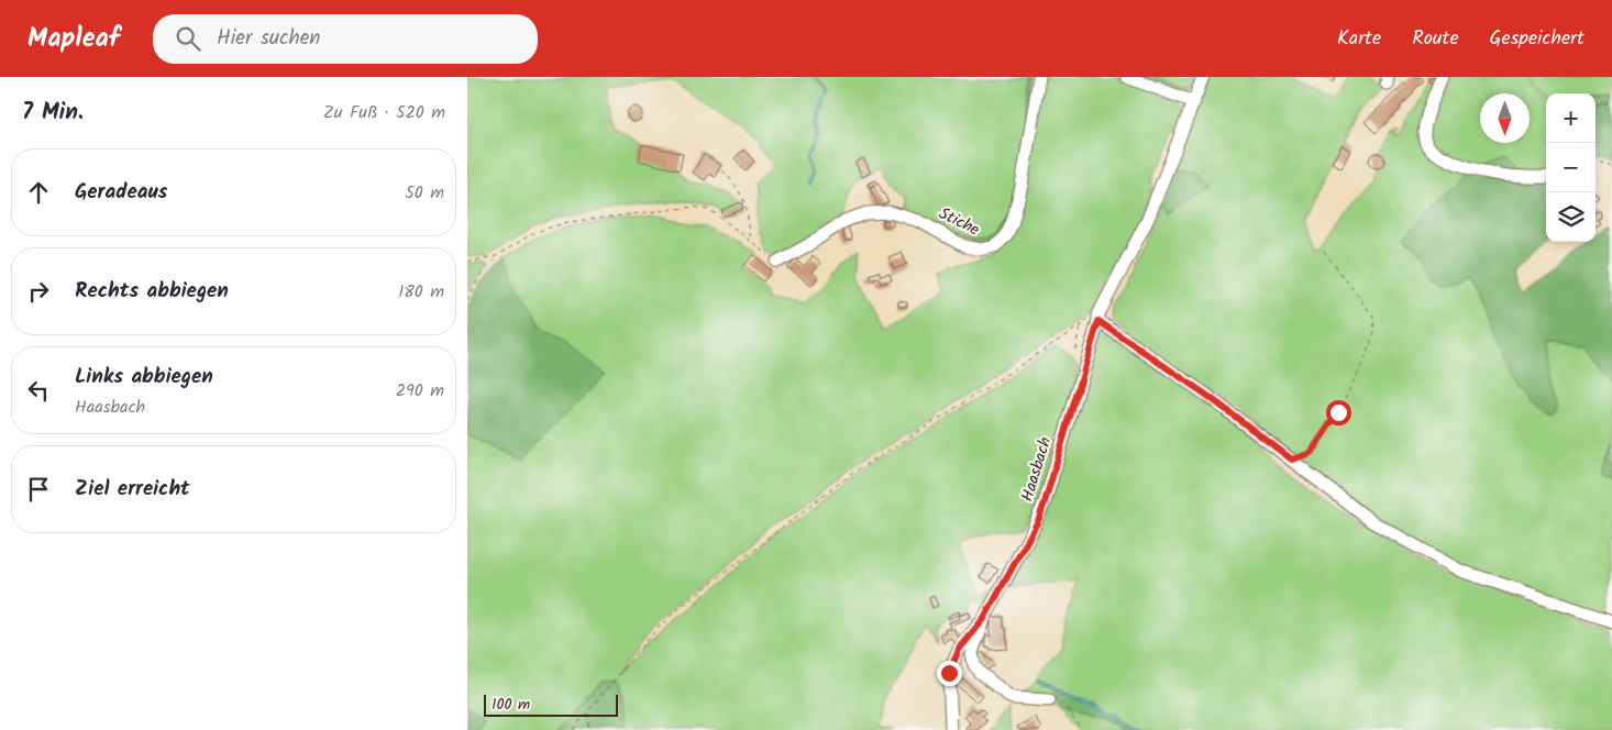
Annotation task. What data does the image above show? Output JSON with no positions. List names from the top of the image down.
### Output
{
  "streets": {
    "street": ["Stiche", "Haasbach"]
  },
  "scale_bar": "100 m",
  "north": "bottom",
  "page": {
    "header": "Mapleaf",
    "search": "Hier suchen",
    "nav": ["Karte", "Route", "Gespeichert"],
    "heading": ["7 Min.", "Zu Fuß · 520 m"],
    "map_buttons": ["+", "−"],
    "list": [
      ["Geradeaus", "50 m"],
      ["Rechts abbiegen", "180 m"],
      ["Links abbiegen", "Haasbach", "290 m"],
      "Ziel erreicht"
    ],
    "scale": "100 m"
  }
}
